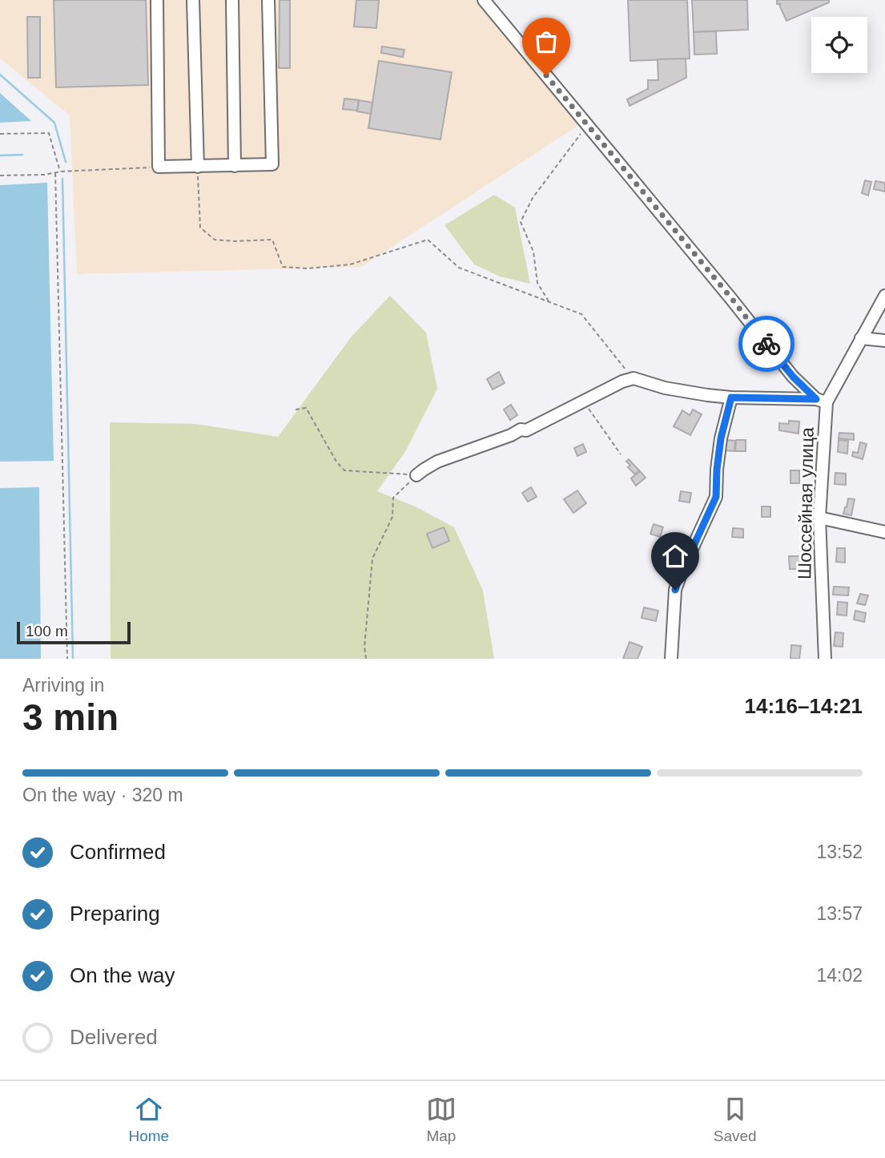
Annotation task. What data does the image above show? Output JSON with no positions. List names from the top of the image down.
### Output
{
  "streets": {
    "street": ["Шоссейная улица"]
  },
  "scale_bar": "100 m",
  "page": {
    "scale": "100 m",
    "heading": ["3 min", "Arriving in", "14:16–14:21"],
    "bar": "On the way · 320 m",
    "list": [
      ["Confirmed", "13:52"],
      ["Preparing", "13:57"],
      ["On the way", "14:02"],
      "Delivered"
    ],
    "tabs": ["Home", "Map", "Saved"]
  }
}
